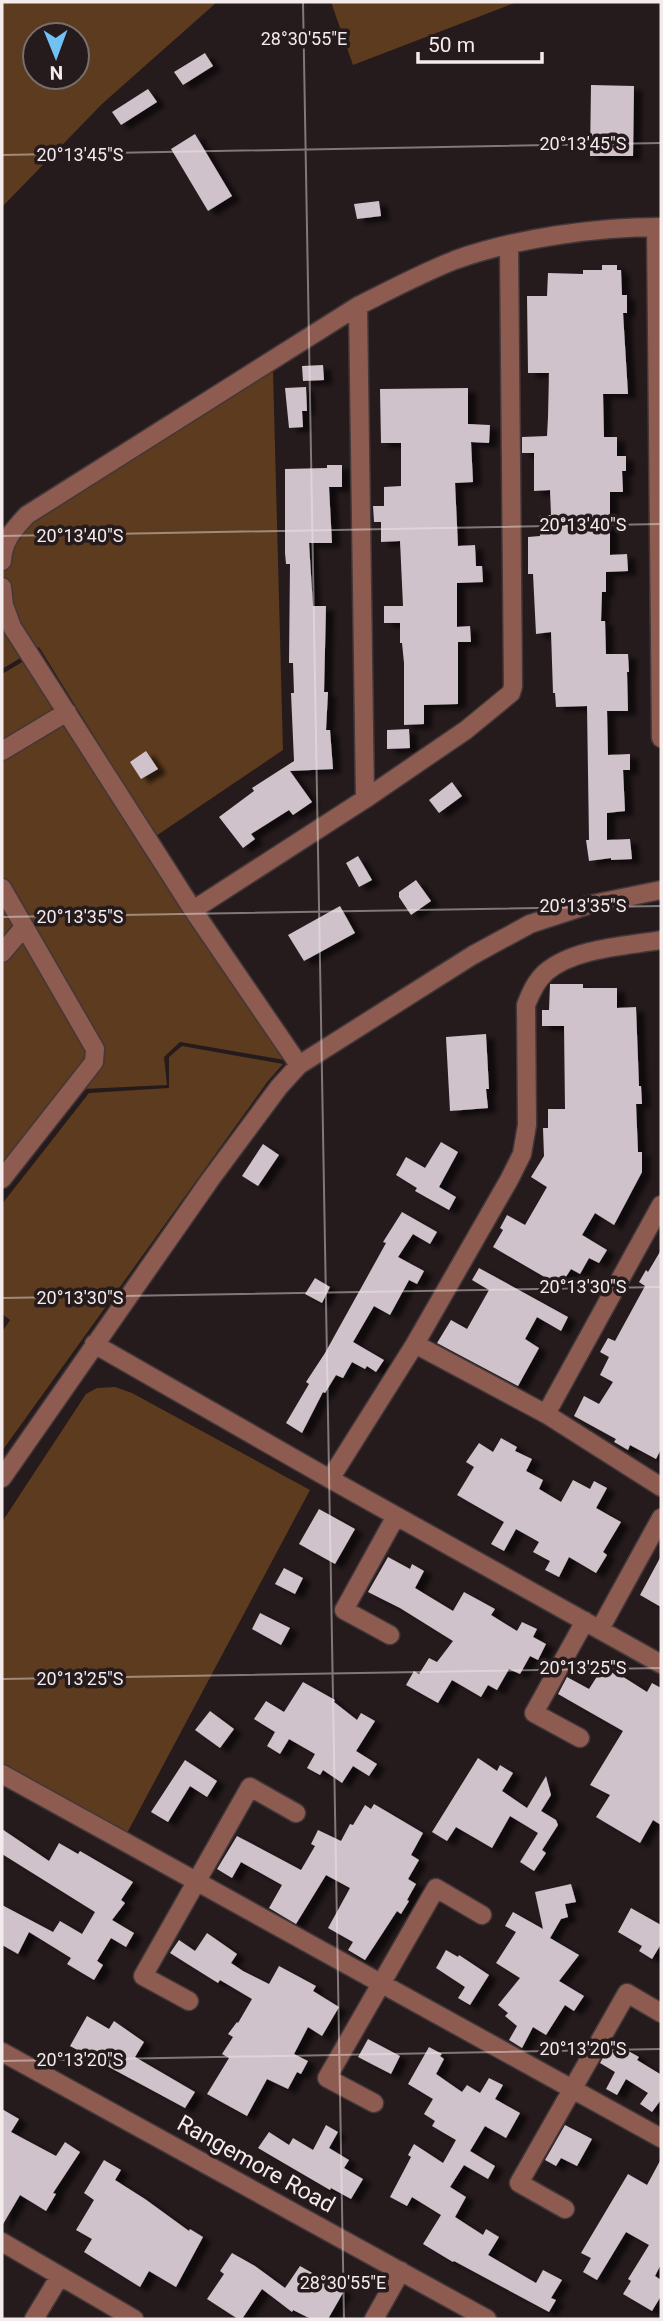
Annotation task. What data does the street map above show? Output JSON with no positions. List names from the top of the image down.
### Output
{
  "streets": {
    "street": ["Rangemore Road"]
  },
  "scale_bar": "50 m",
  "north": "bottom",
  "coordinates": [
    "28°30'55\"E",
    "20°13'45\"S",
    "20°13'40\"S",
    "20°13'35\"S",
    "20°13'30\"S",
    "20°13'25\"S",
    "20°13'20\"S"
  ]
}
